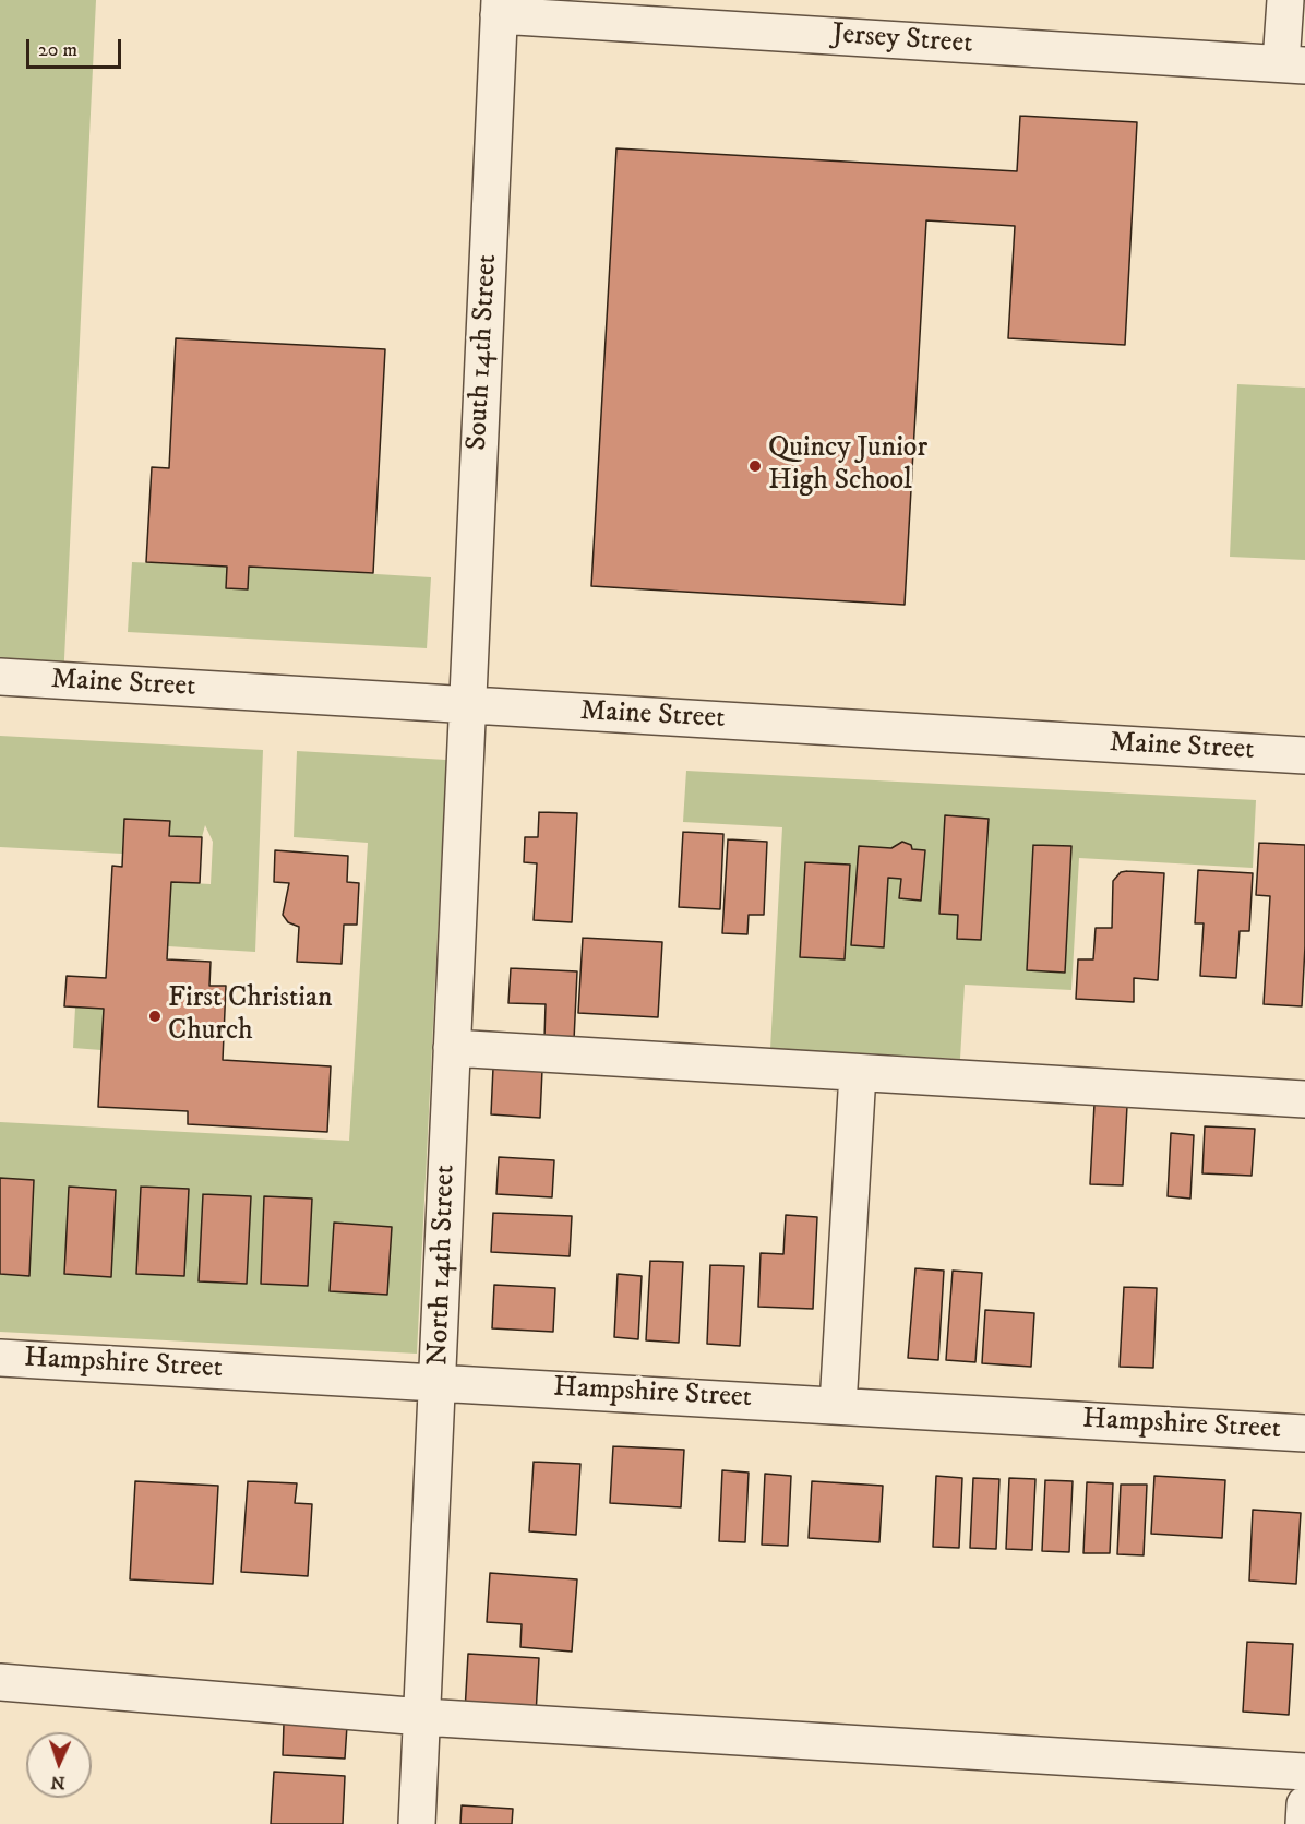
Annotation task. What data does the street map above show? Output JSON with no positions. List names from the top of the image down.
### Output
{
  "streets": {
    "street": [
      "Jersey Street",
      "South 14th Street",
      "Maine Street",
      "North 14th Street",
      "Hampshire Street"
    ]
  },
  "crossings": [
    ["Jersey Street", "South 14th Street"],
    ["South 14th Street", "Maine Street"],
    ["South 14th Street", "North 14th Street"],
    ["Maine Street", "North 14th Street"],
    ["North 14th Street", "Hampshire Street"]
  ],
  "places": ["Quincy Junior High School", "First Christian Church"],
  "scale_bar": "20 m",
  "north": "bottom"
}
